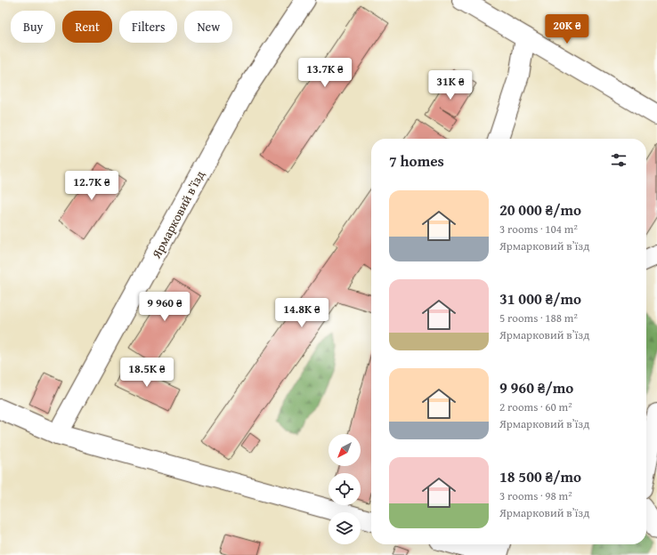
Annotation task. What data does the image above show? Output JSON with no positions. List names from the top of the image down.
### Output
{
  "streets": {
    "street": ["Ярмарковий вʼїзд"]
  },
  "north": "bottom left",
  "page": {
    "chip": [
      "Buy",
      "Rent",
      "Filters",
      "New"
    ],
    "price": [
      "20K ₴",
      "13.7K ₴",
      "31K ₴",
      "12.7K ₴",
      "9 960 ₴",
      "14.8K ₴",
      "18.5K ₴"
    ],
    "heading": "7 homes",
    "list": [
      {
        "name": "20 000 ₴/mo",
        "note": "3 rooms · 104 m² · Ярмарковий вʼїзд"
      },
      {
        "name": "31 000 ₴/mo",
        "note": "5 rooms · 188 m² · Ярмарковий вʼїзд"
      },
      {
        "name": "9 960 ₴/mo",
        "note": "2 rooms · 60 m² · Ярмарковий вʼїзд"
      },
      {
        "name": "18 500 ₴/mo",
        "note": "3 rooms · 98 m² · Ярмарковий вʼїзд"
      }
    ]
  }
}
